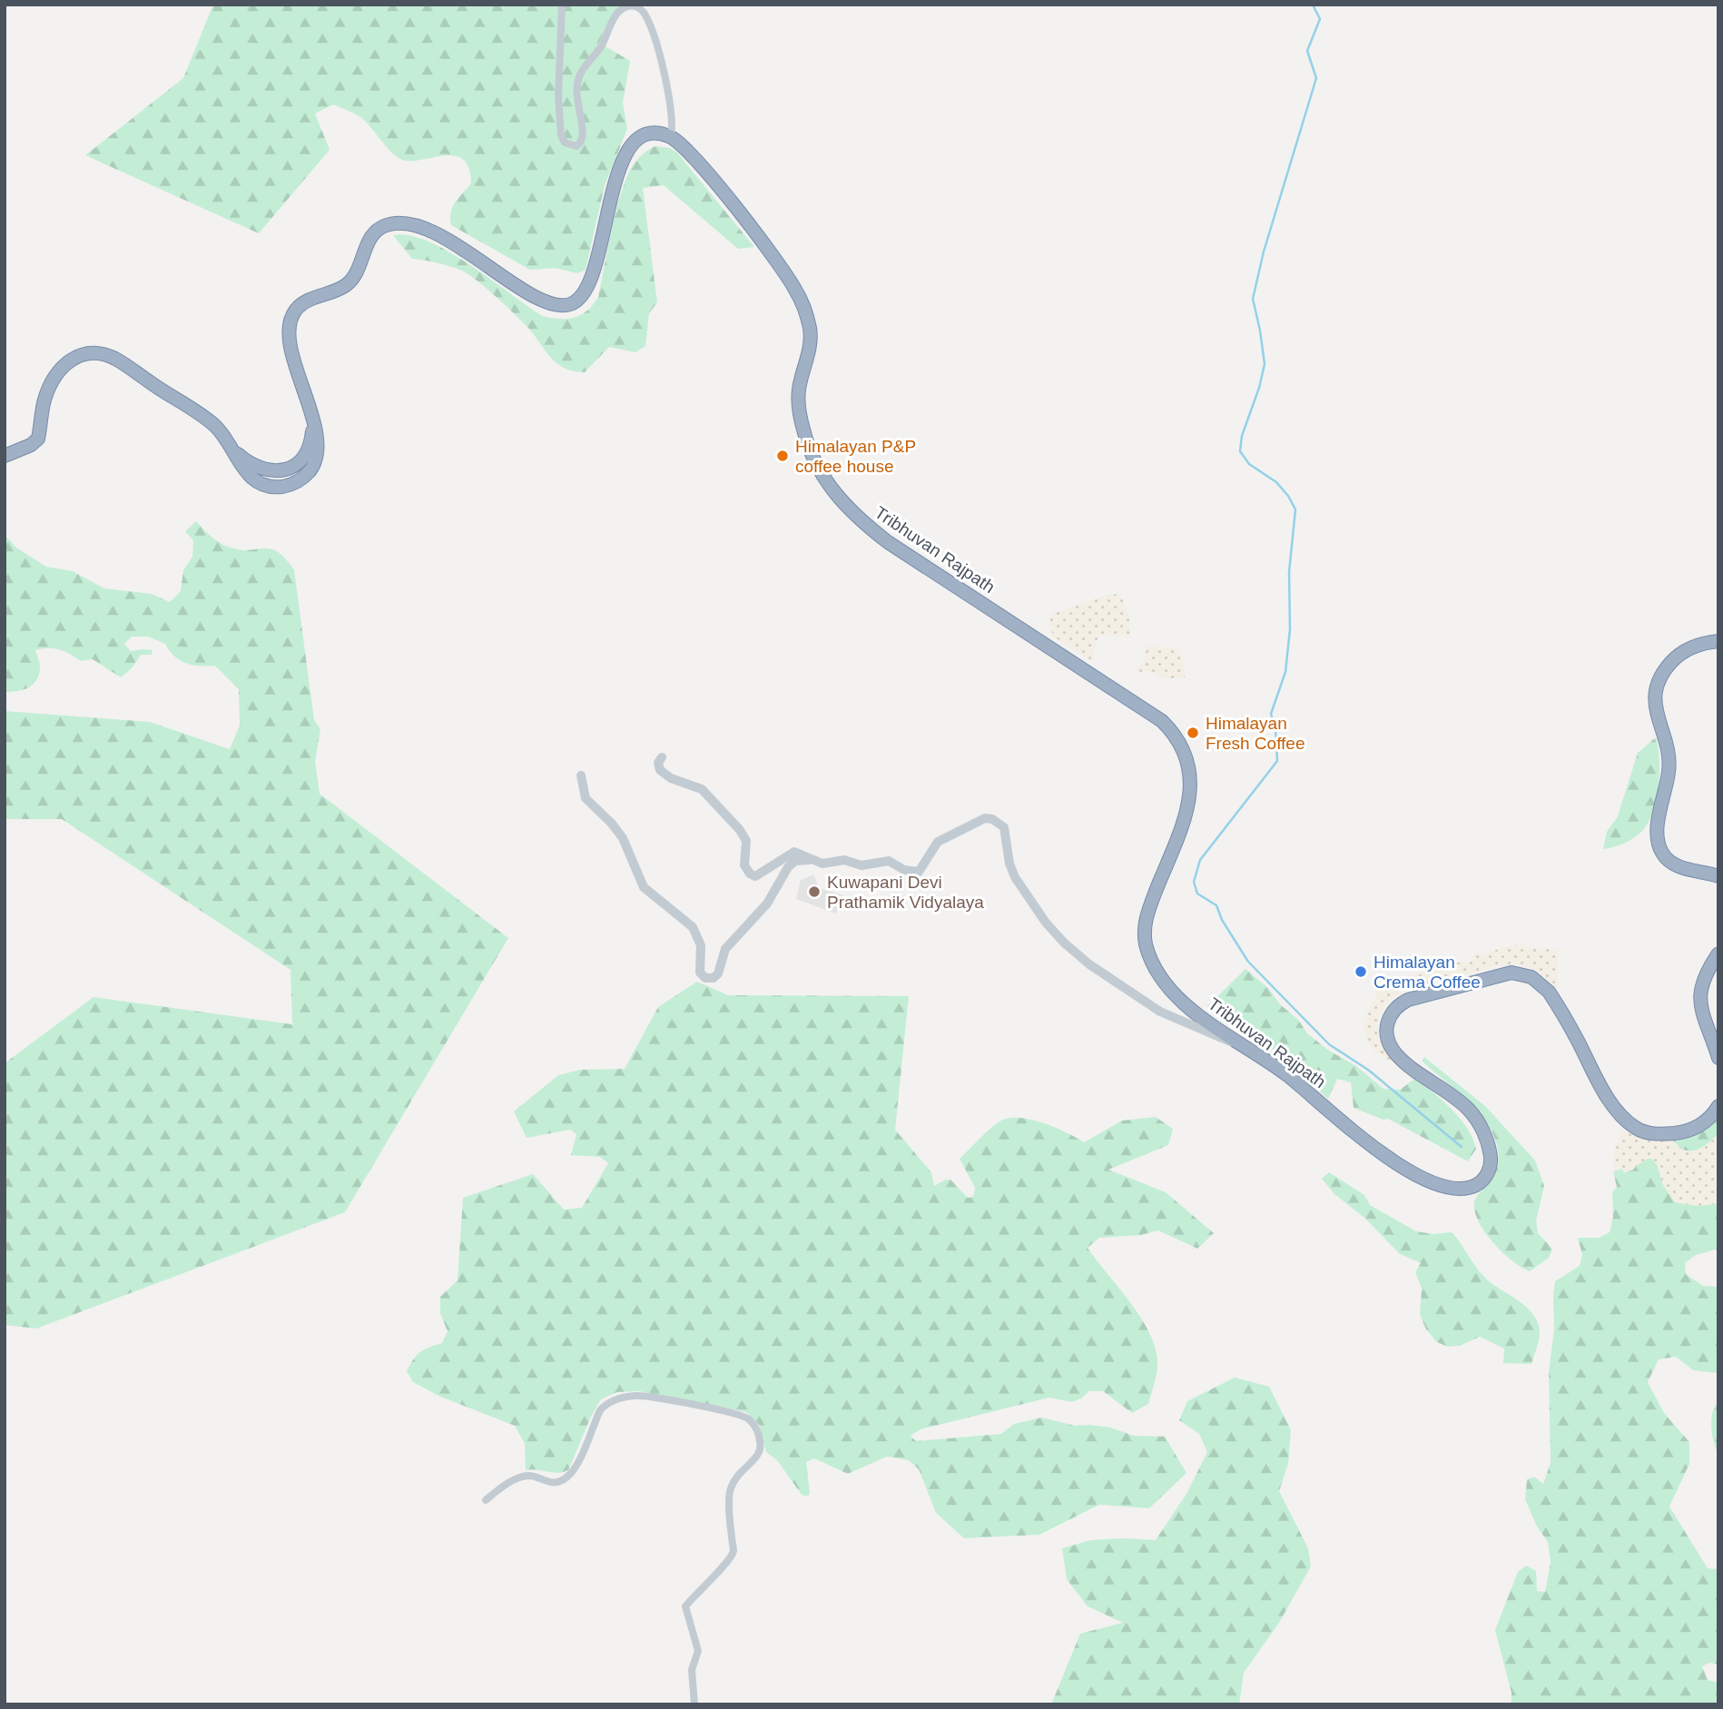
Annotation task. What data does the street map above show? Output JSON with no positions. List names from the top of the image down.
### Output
{
  "streets": {
    "highway": ["Tribhuvan Rajpath"]
  },
  "places": [
    "Himalayan P&P coffee house",
    "Himalayan Fresh Coffee",
    "Kuwapani Devi Prathamik Vidyalaya",
    "Himalayan Crema Coffee"
  ]
}
